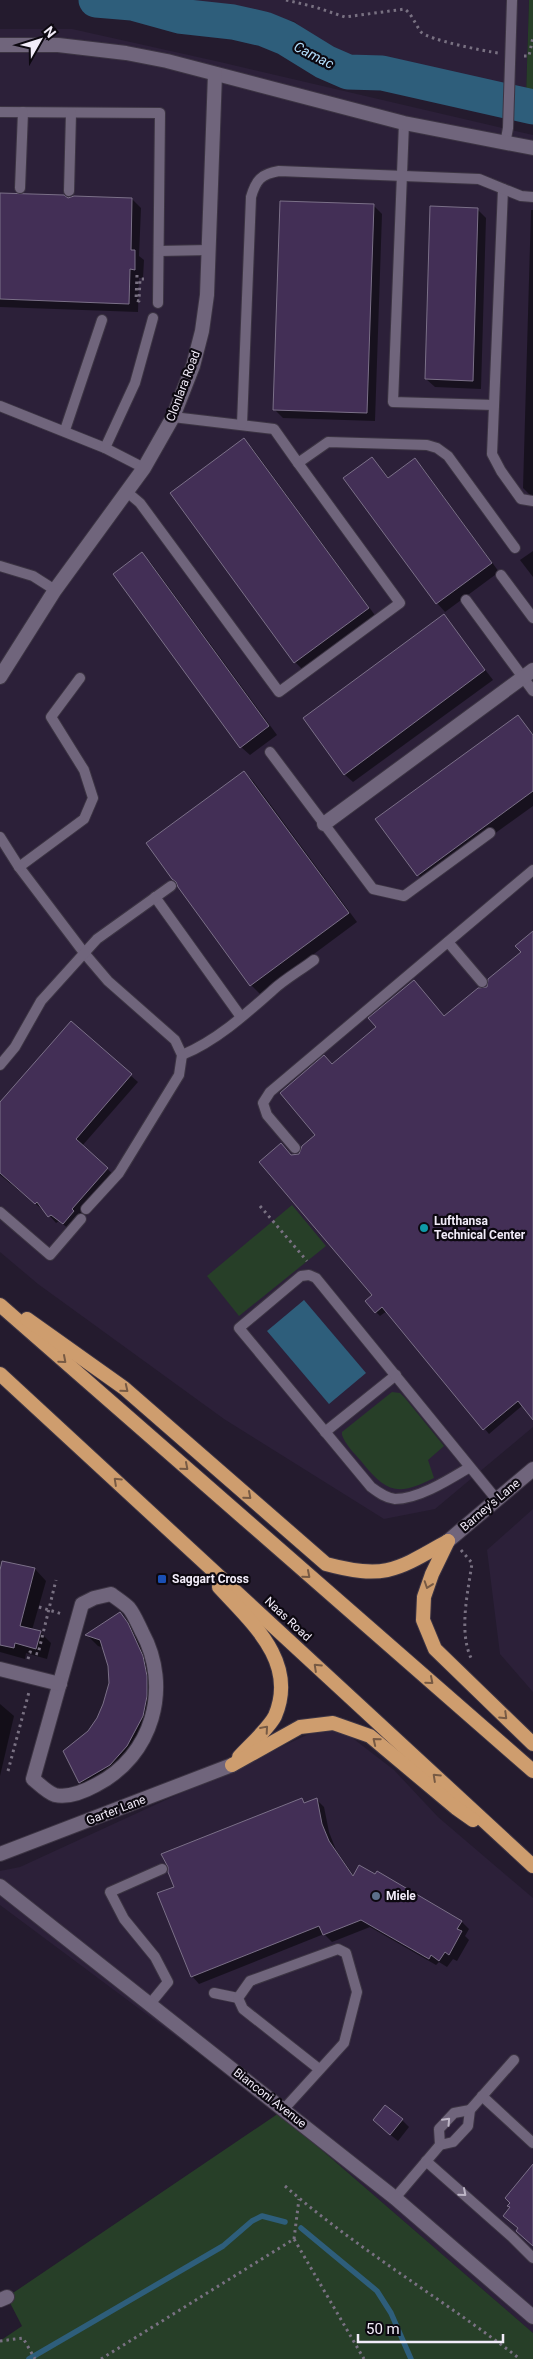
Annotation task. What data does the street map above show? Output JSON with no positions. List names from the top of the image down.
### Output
{
  "streets": {
    "highway": ["Naas Road"],
    "street": [
      "Clonlara Road",
      "Barney's Lane",
      "Garter Lane",
      "Bianconi Avenue"
    ]
  },
  "water": ["Camac"],
  "places": {
    "other": ["Lufthansa Technical Center", "Miele"],
    "transit": ["Saggart Cross"]
  },
  "scale_bar": "50 m",
  "north": "top right"
}
